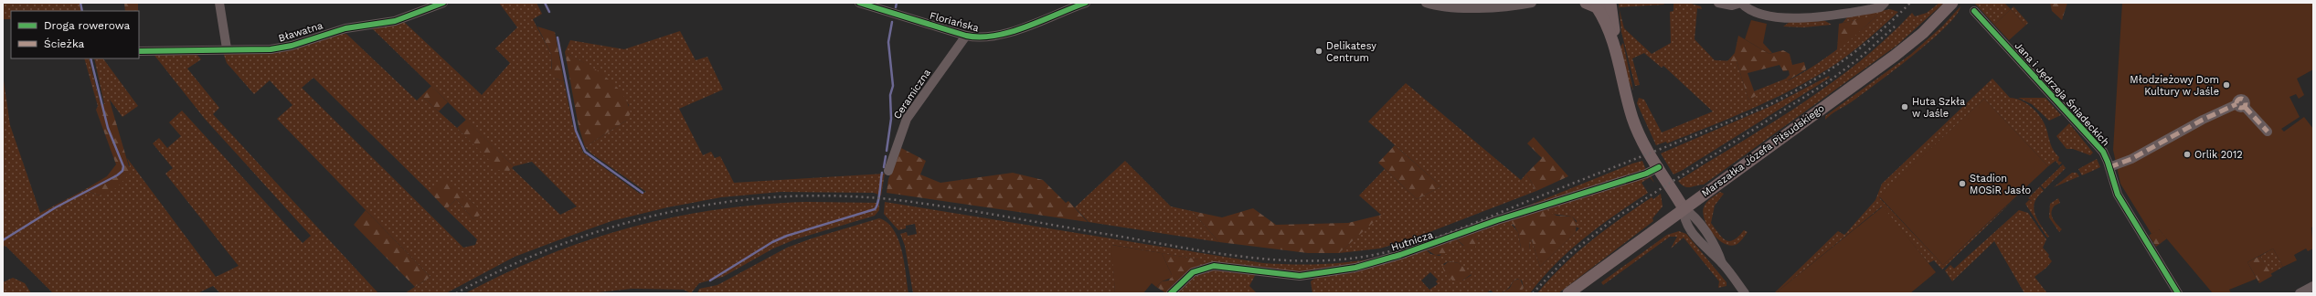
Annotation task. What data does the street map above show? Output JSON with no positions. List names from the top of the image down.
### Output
{
  "streets": {
    "main road": ["Marszałka Józefa Piłsudskiego"],
    "street": [
      "Floriańska",
      "Bławatna",
      "Ceramiczna",
      "Jana i Jędrzeja Śniadeckich",
      "Hutnicza"
    ]
  },
  "crossings": [
    ["Floriańska", "Ceramiczna"]
  ],
  "places": [
    "Delikatesy Centrum",
    "Młodzieżowy Dom Kultury w Jaśle",
    "Huta Szkła w Jaśle",
    "Orlik 2012",
    "Stadion MOSiR Jasło"
  ],
  "legend": ["Droga rowerowa", "Ścieżka"]
}
